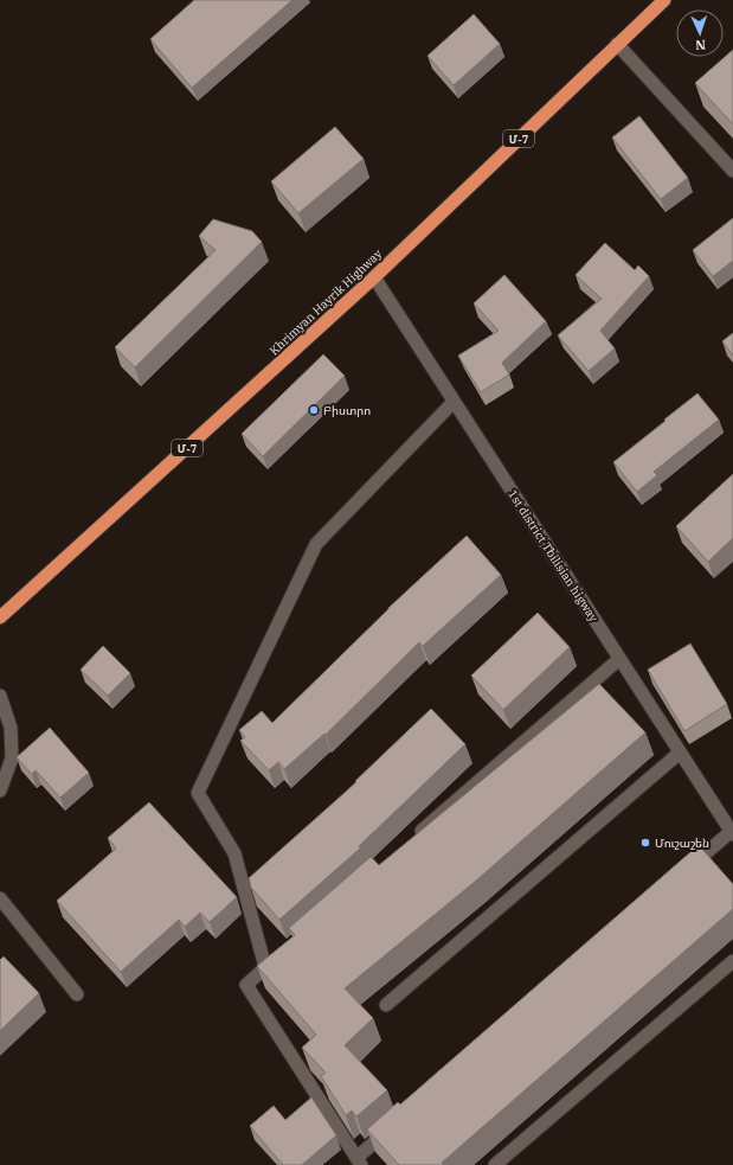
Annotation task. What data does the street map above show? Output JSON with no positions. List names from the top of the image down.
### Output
{
  "streets": {
    "highway": ["Մ-7", "Khrimyan Hayrik Highway"],
    "street": ["1st district Tbilisian higway"]
  },
  "crossings": [
    ["Khrimyan Hayrik Highway", "1st district Tbilisian higway"]
  ],
  "places": ["Բիստրո", "Մուշաշեն"],
  "north": "bottom"
}
